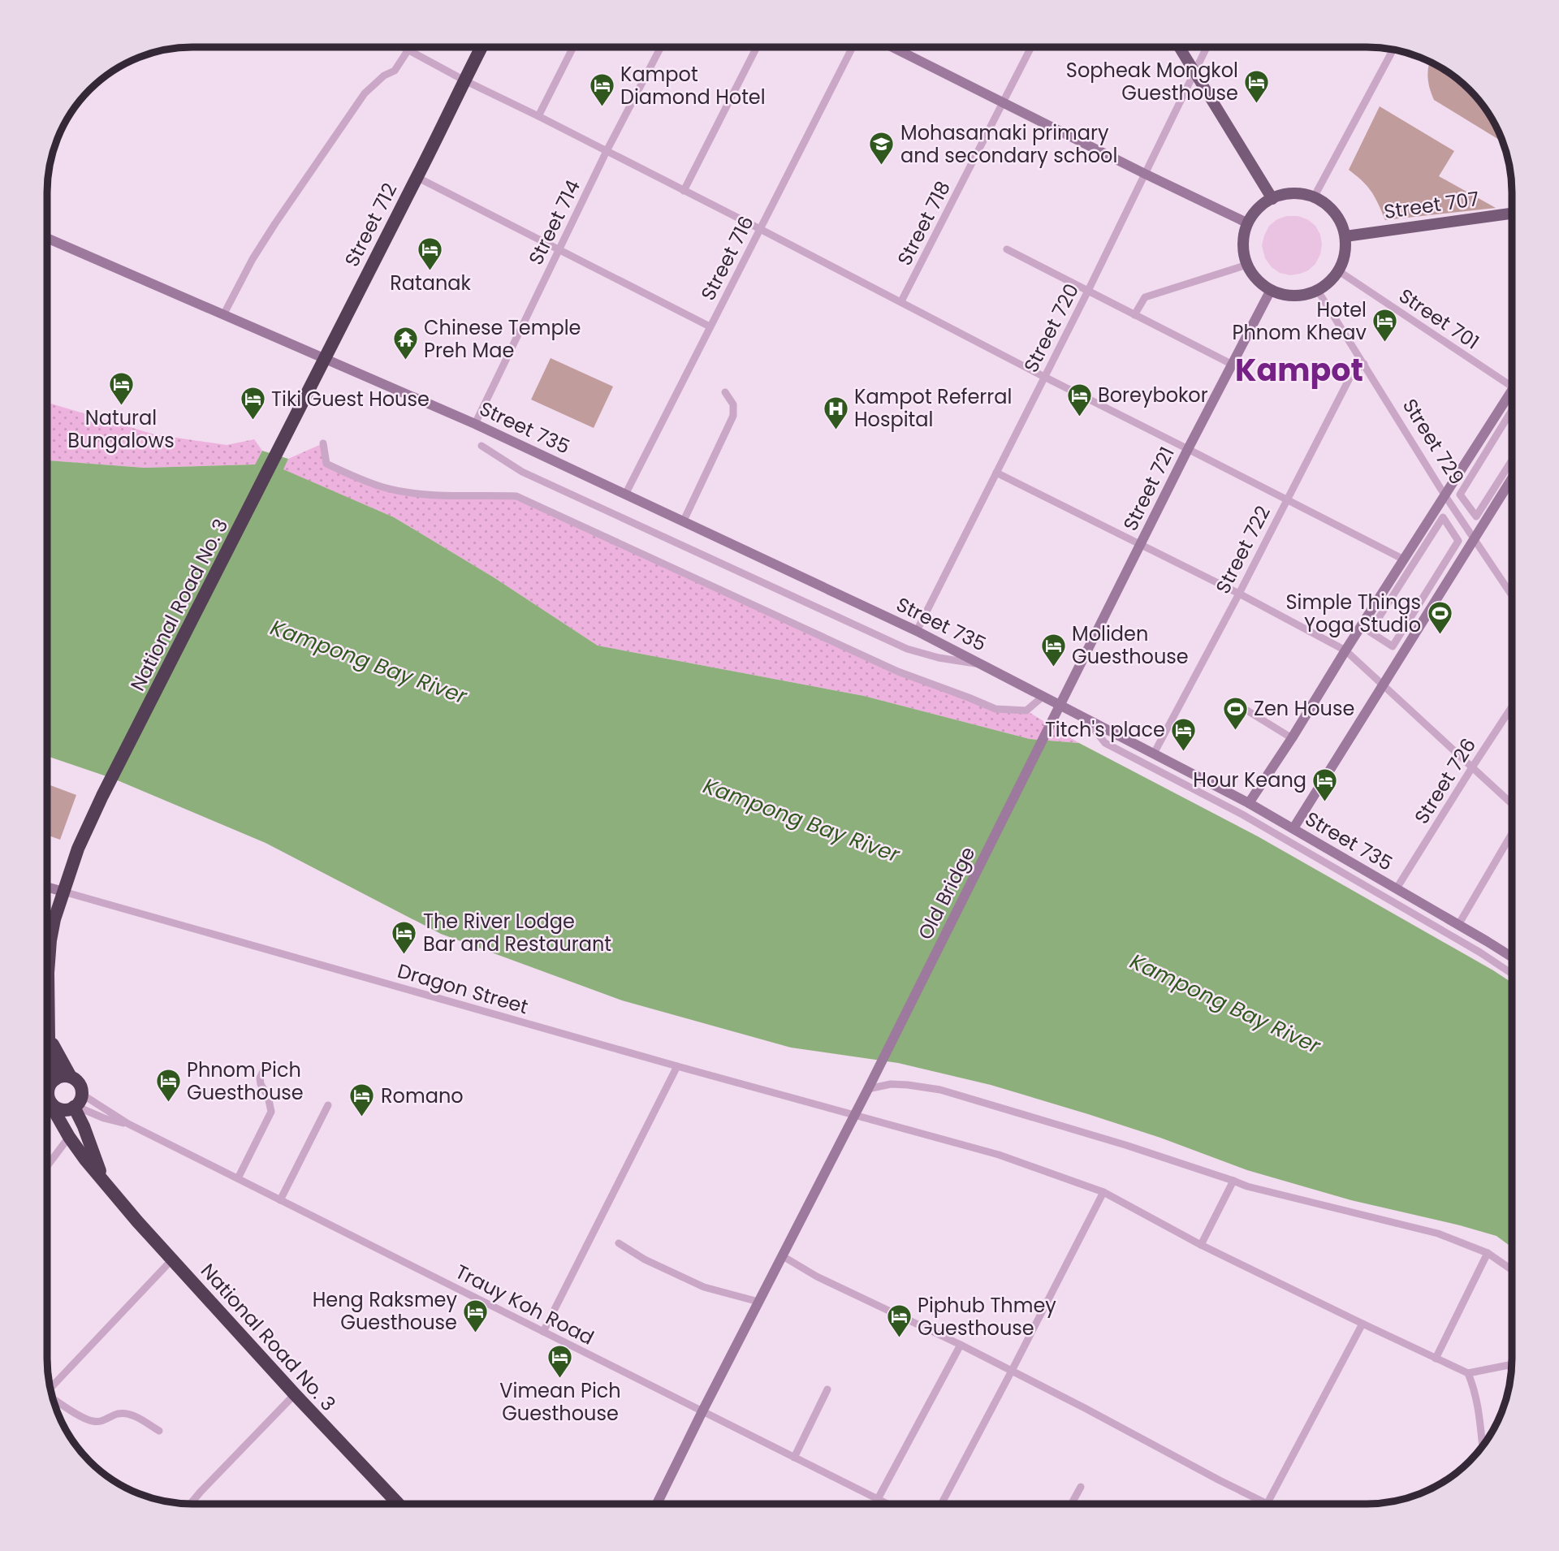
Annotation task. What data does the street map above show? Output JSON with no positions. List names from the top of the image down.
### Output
{
  "streets": {
    "highway": ["Street 712", "National Road No. 3"],
    "main road": ["Street 707"],
    "street": [
      "Street 714",
      "Street 718",
      "Street 716",
      "Street 701",
      "Street 720",
      "Street 735",
      "Street 729",
      "Street 721",
      "Street 722",
      "Street 726",
      "Old Bridge",
      "Dragon Street",
      "Trauy Koh Road"
    ]
  },
  "crossings": [
    ["Street 707", "Street 701"],
    ["Street 707", "Street 729"],
    ["Street 707", "Street 721"],
    ["Street 714", "Street 735"],
    ["Street 712", "Street 735"],
    ["Street 712", "National Road No. 3"],
    ["Street 716", "Street 735"],
    ["Street 701", "Street 729"],
    ["Street 701", "Street 721"],
    ["Street 720", "Street 735"],
    ["Street 735", "Street 721"],
    ["Street 735", "Street 722"],
    ["Street 735", "Street 726"],
    ["Street 729", "Street 721"],
    ["Street 729", "Street 722"],
    ["Street 721", "Old Bridge"],
    ["National Road No. 3", "Dragon Street"],
    ["Old Bridge", "Dragon Street"],
    ["Old Bridge", "Trauy Koh Road"]
  ],
  "districts": ["Kampot"],
  "water": ["Kampong Bay River"],
  "places": {
    "hotel": [
      "Sopheak Mongkol Guesthouse",
      "Kampot Diamond Hotel",
      "Ratanak",
      "Hotel Phnom Kheav",
      "Natural Bungalows",
      "Boreybokor",
      "Tiki Guest House",
      "Moliden Guesthouse",
      "Titch's place",
      "Hour Keang",
      "The River Lodge Bar and Restaurant",
      "Phnom Pich Guesthouse",
      "Romano",
      "Heng Raksmey Guesthouse",
      "Piphub Thmey Guesthouse",
      "Vimean Pich Guesthouse"
    ],
    "school or university": ["Mohasamaki primary and secondary school"],
    "temple": ["Chinese Temple Preh Mae"],
    "hospital": ["Kampot Referral Hospital"],
    "sports": ["Simple Things Yoga Studio", "Zen House"]
  }
}
